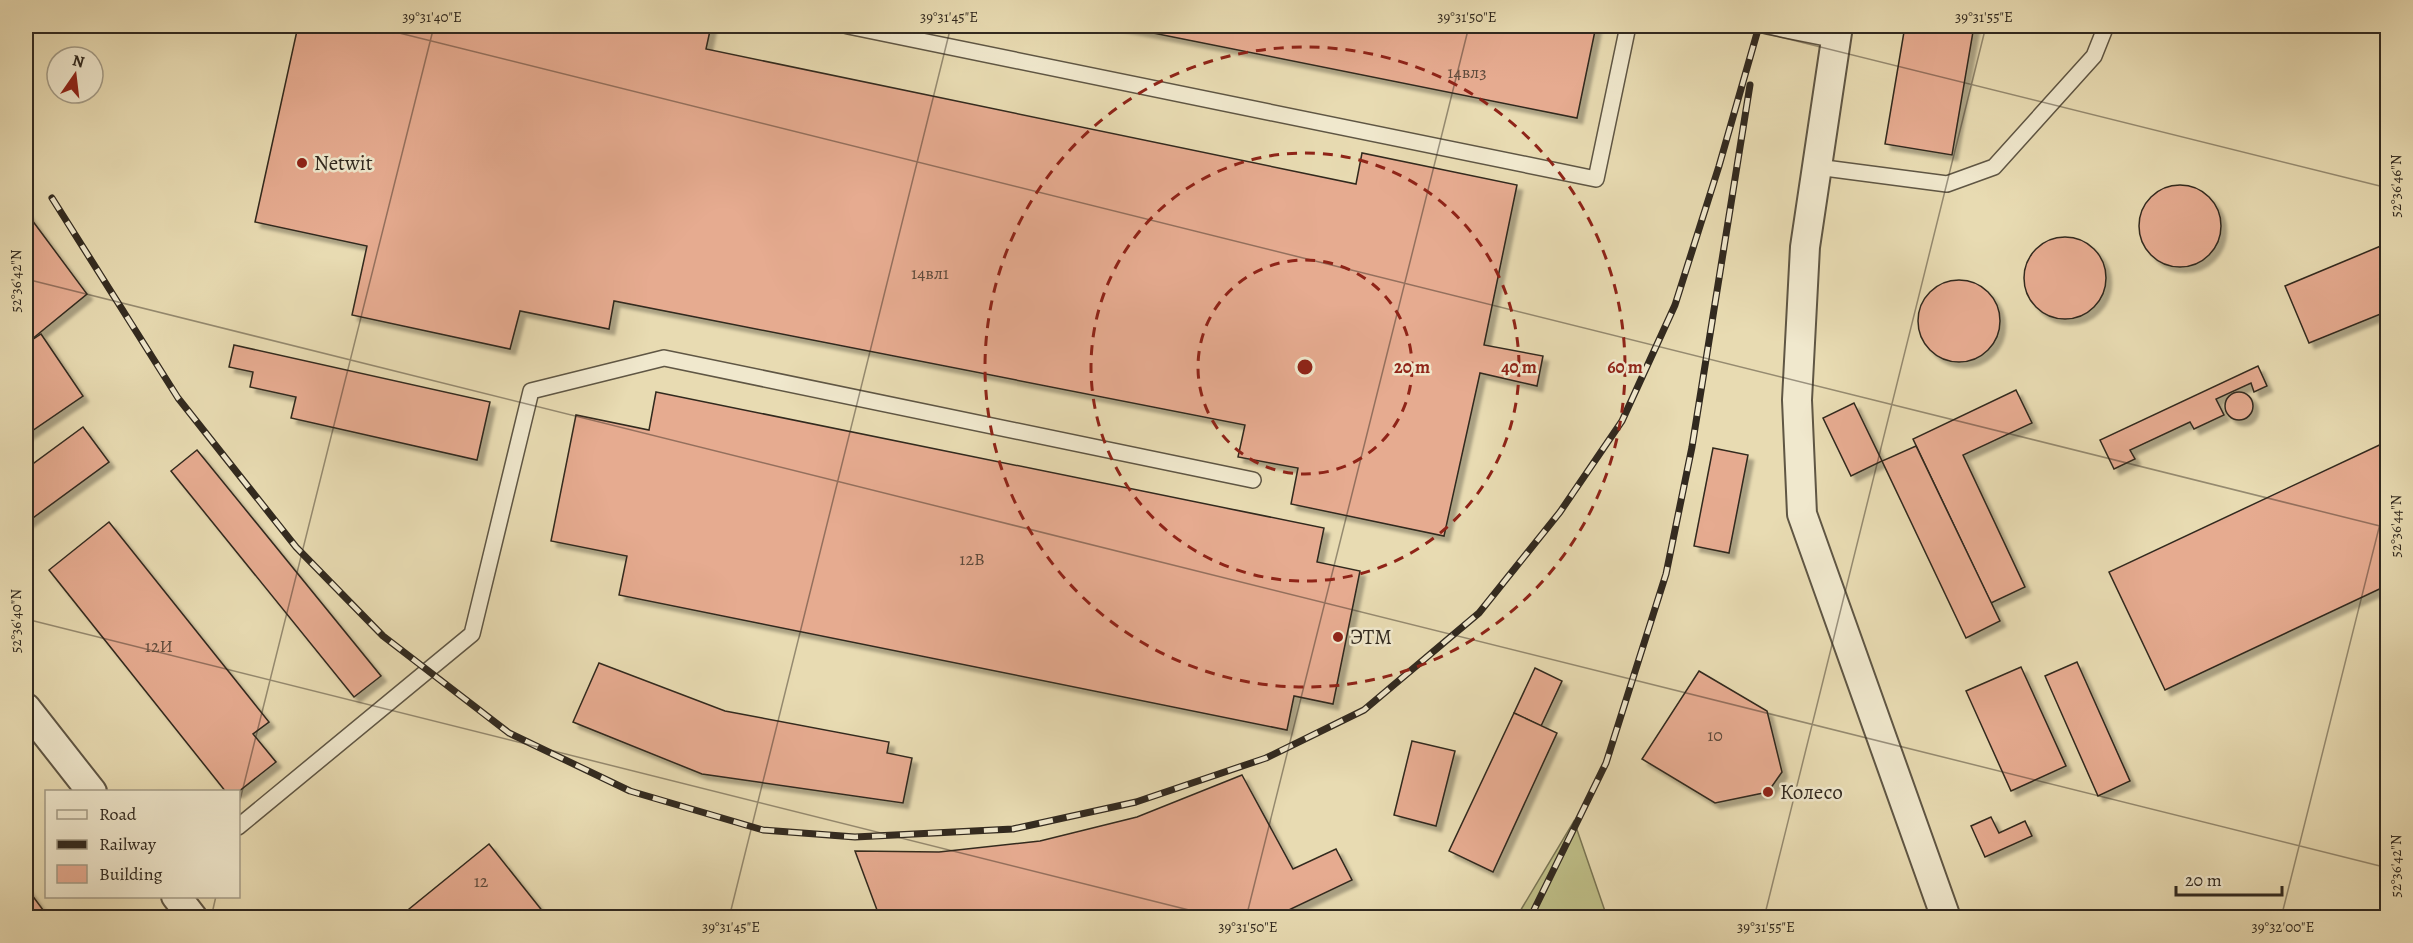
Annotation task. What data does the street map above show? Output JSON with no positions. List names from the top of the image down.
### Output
{
  "places": ["Netwit", "ЭТМ", "Колесо"],
  "house_numbers": [
    "14вл3",
    "14вл1",
    "12В",
    "12И",
    "10",
    "12"
  ],
  "legend": ["Road", "Railway", "Building"],
  "scale_bar": "20 m",
  "north": "top",
  "coordinates": [
    "39°31'40\"E",
    "39°31'45\"E",
    "39°31'50\"E",
    "39°31'55\"E",
    "52°36'46\"N",
    "52°36'42\"N",
    "52°36'44\"N",
    "52°36'40\"N",
    "39°32'00\"E"
  ],
  "rings": ["20 m", "40 m", "60 m"]
}
